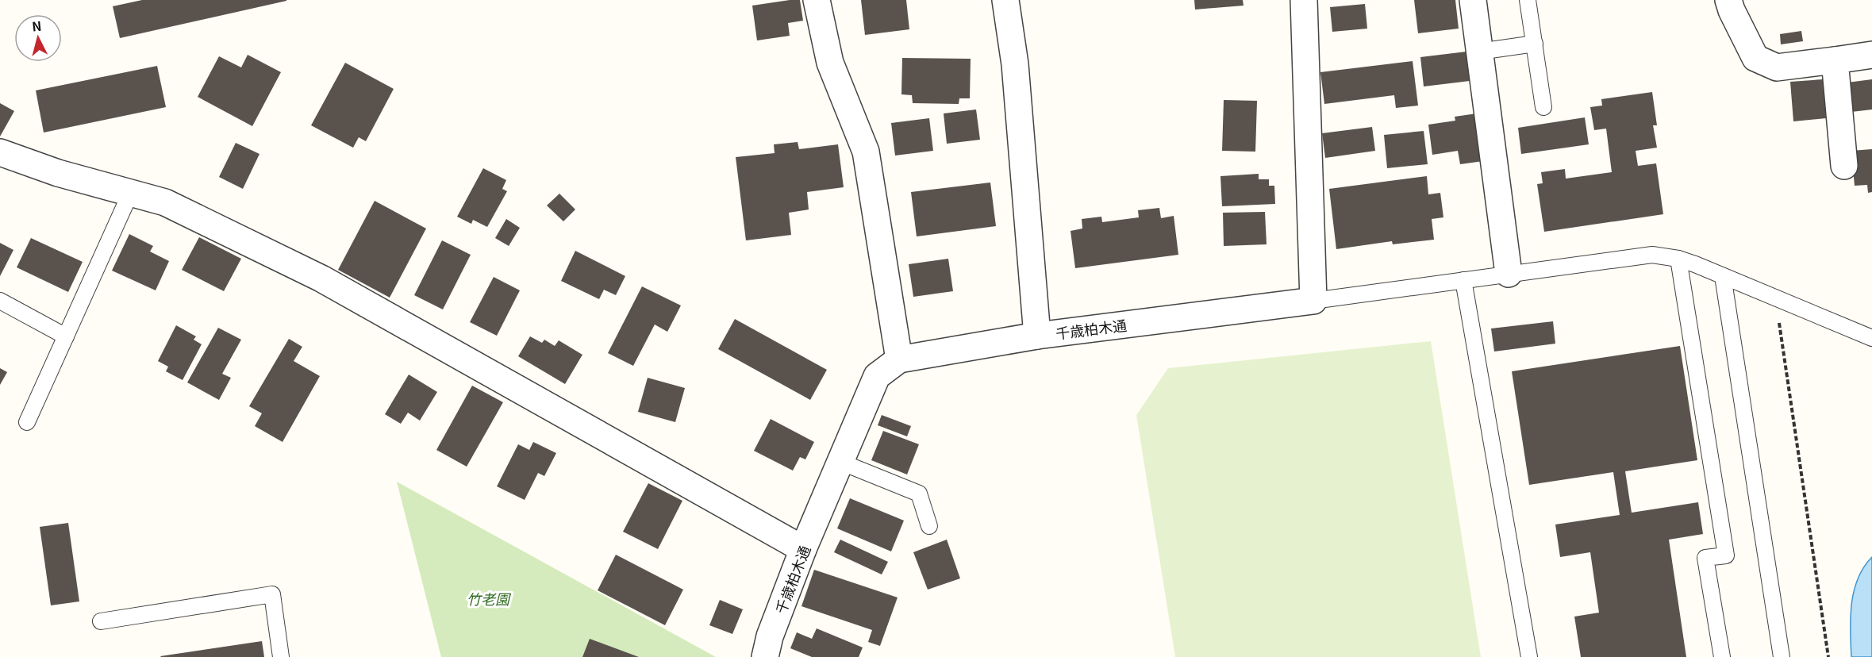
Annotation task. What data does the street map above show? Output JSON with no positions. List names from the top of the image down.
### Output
{
  "streets": {
    "street": ["千歳柏木通"]
  },
  "parks": ["竹老園"],
  "north": "top"
}
